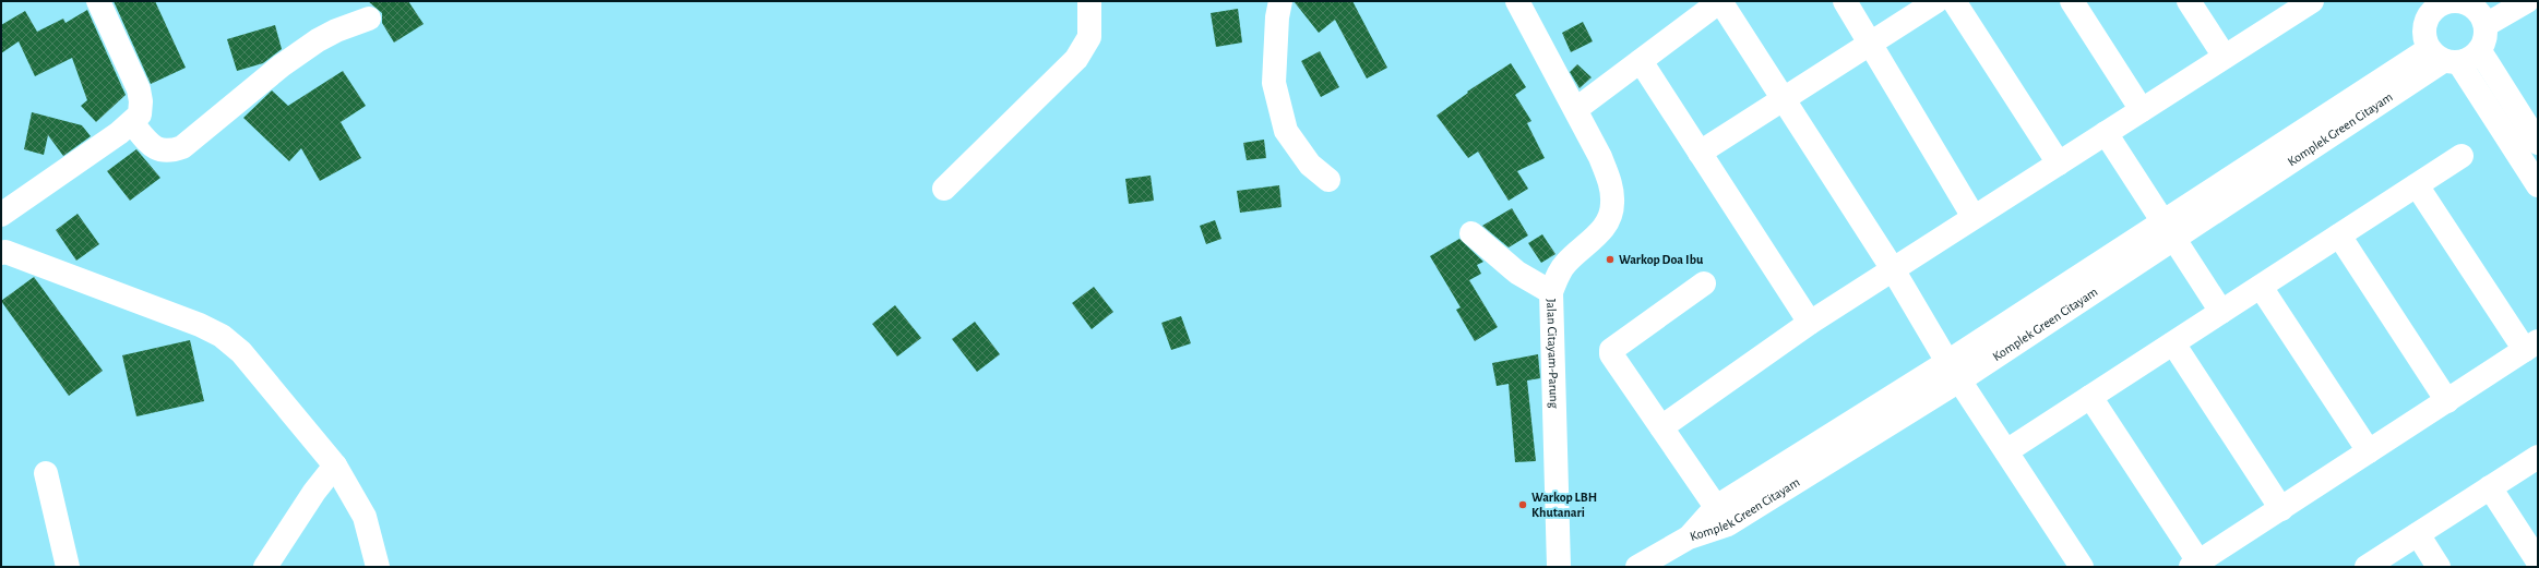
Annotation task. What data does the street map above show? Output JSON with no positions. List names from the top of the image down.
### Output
{
  "streets": {
    "street": ["Komplek Green Citayam", "Jalan Citayam-Parung"]
  },
  "places": ["Warkop Doa Ibu", "Warkop LBH Khutanari"]
}
